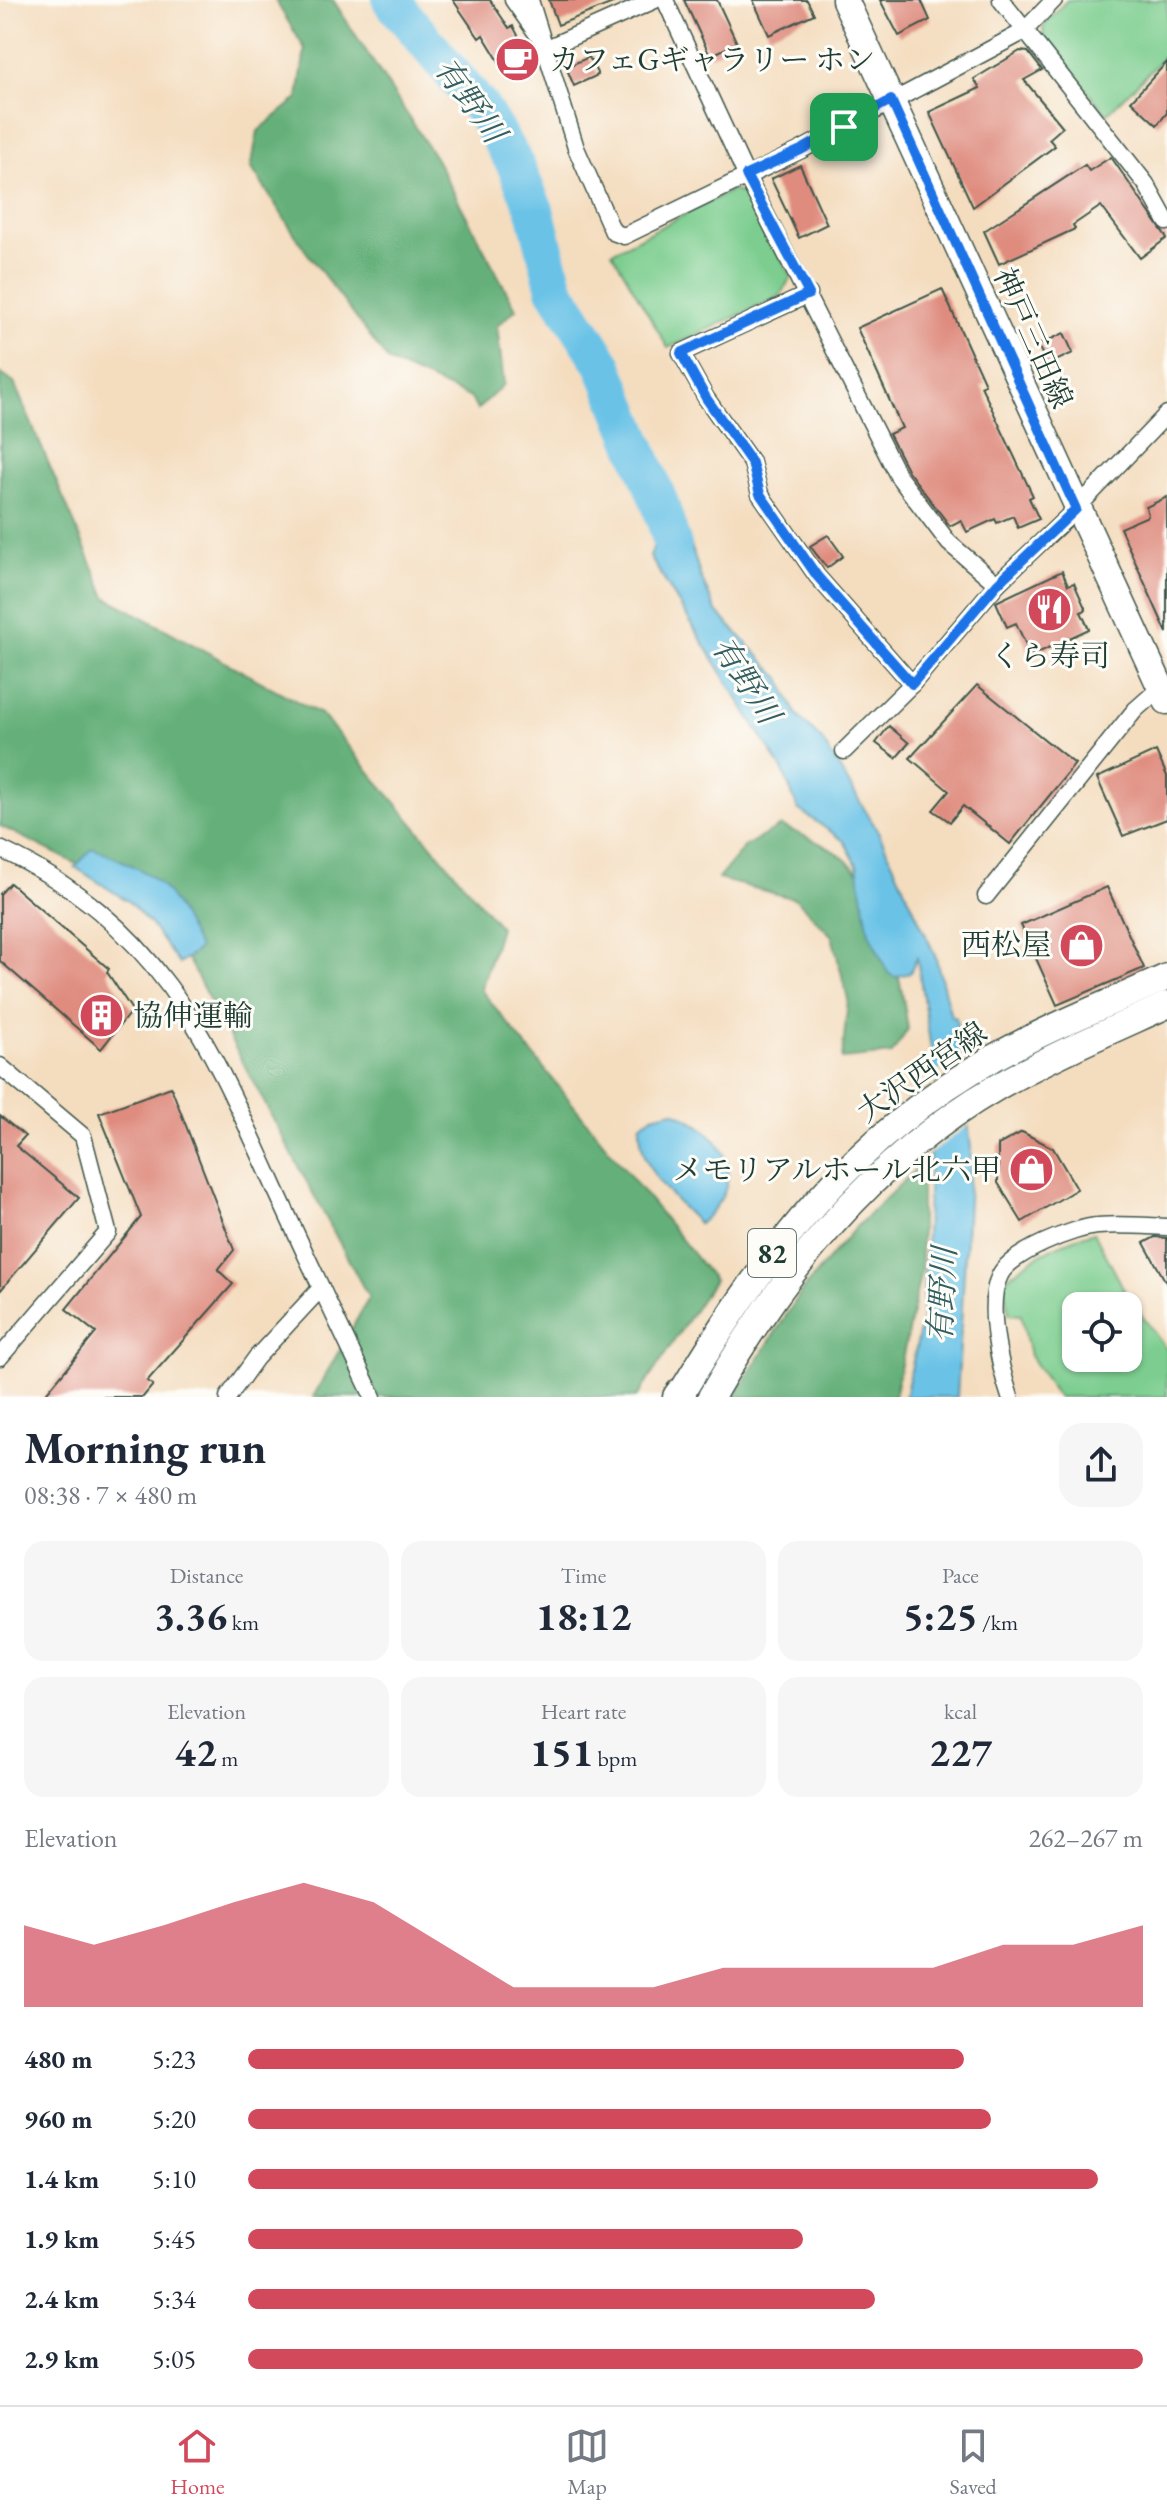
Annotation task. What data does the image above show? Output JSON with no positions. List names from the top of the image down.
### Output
{
  "streets": {
    "main road": ["神戸三田線", "大沢西宮線", "82"]
  },
  "water": ["有野川"],
  "places": {
    "cafe": ["カフェGギャラリー ホン"],
    "restaurant": ["くら寿司"],
    "shop": ["西松屋", "メモリアルホール北六甲"],
    "building": ["協伸運輸"]
  },
  "page": {
    "heading": ["Morning run", "08:38 · 7 × 480 m"],
    "stats": [
      ["Distance", "3.36 km"],
      ["Time", "18:12"],
      ["Pace", "5:25 /km"],
      ["Elevation", "42 m"],
      ["Heart rate", "151 bpm"],
      ["kcal", "227"]
    ],
    "chart": ["Elevation", "262–267 m"],
    "list": [
      {
        "name": "480 m",
        "note": "5:23"
      },
      {
        "name": "960 m",
        "note": "5:20"
      },
      {
        "name": "1.4 km",
        "note": "5:10"
      },
      {
        "name": "1.9 km",
        "note": "5:45"
      },
      {
        "name": "2.4 km",
        "note": "5:34"
      },
      {
        "name": "2.9 km",
        "note": "5:05"
      }
    ],
    "tabs": ["Home", "Map", "Saved"]
  }
}
